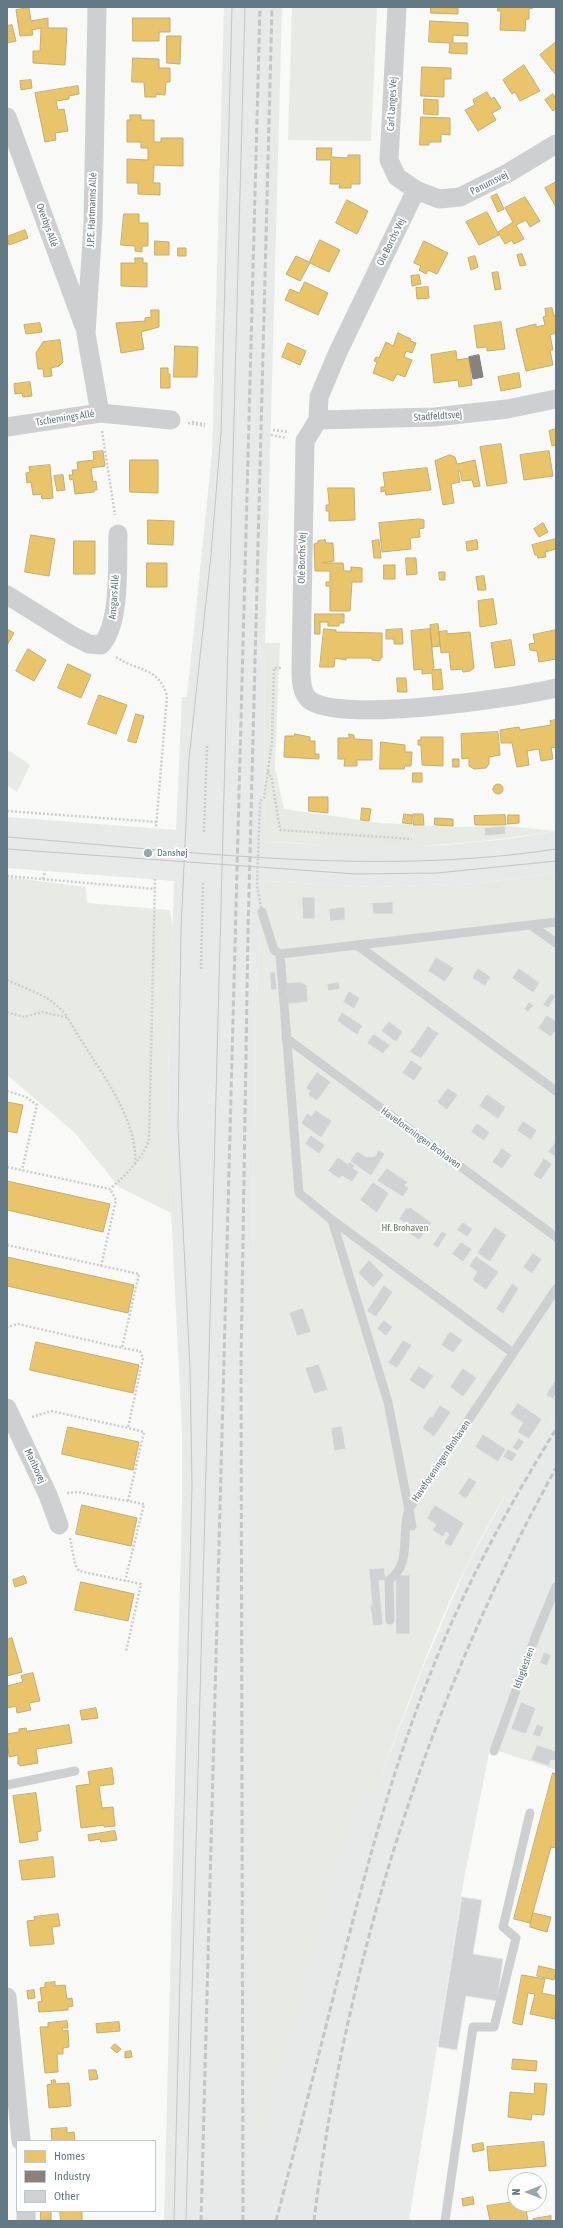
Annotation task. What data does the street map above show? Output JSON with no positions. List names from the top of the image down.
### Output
{
  "streets": {
    "street": [
      "Carl Langes Vej",
      "Panumsvej",
      "J.P.E. Hartmanns Allé",
      "Overbys Allé",
      "Ole Borchs Vej",
      "Stadfeldtsvej",
      "Tschernings Allé",
      "Ansgars Allé",
      "Maribovej"
    ],
    "lane": ["Haveforeningen Brohaven", "Isfuglestien"]
  },
  "crossings": [
    ["Carl Langes Vej", "Panumsvej"],
    ["Carl Langes Vej", "Ole Borchs Vej"],
    ["Panumsvej", "Ole Borchs Vej"],
    ["J.P.E. Hartmanns Allé", "Overbys Allé"],
    ["J.P.E. Hartmanns Allé", "Tschernings Allé"],
    ["Ole Borchs Vej", "Stadfeldtsvej"]
  ],
  "parks": ["Hf. Brohaven"],
  "places": ["Danshøj"],
  "legend": ["Homes", "Industry", "Other"],
  "north": "left"
}
